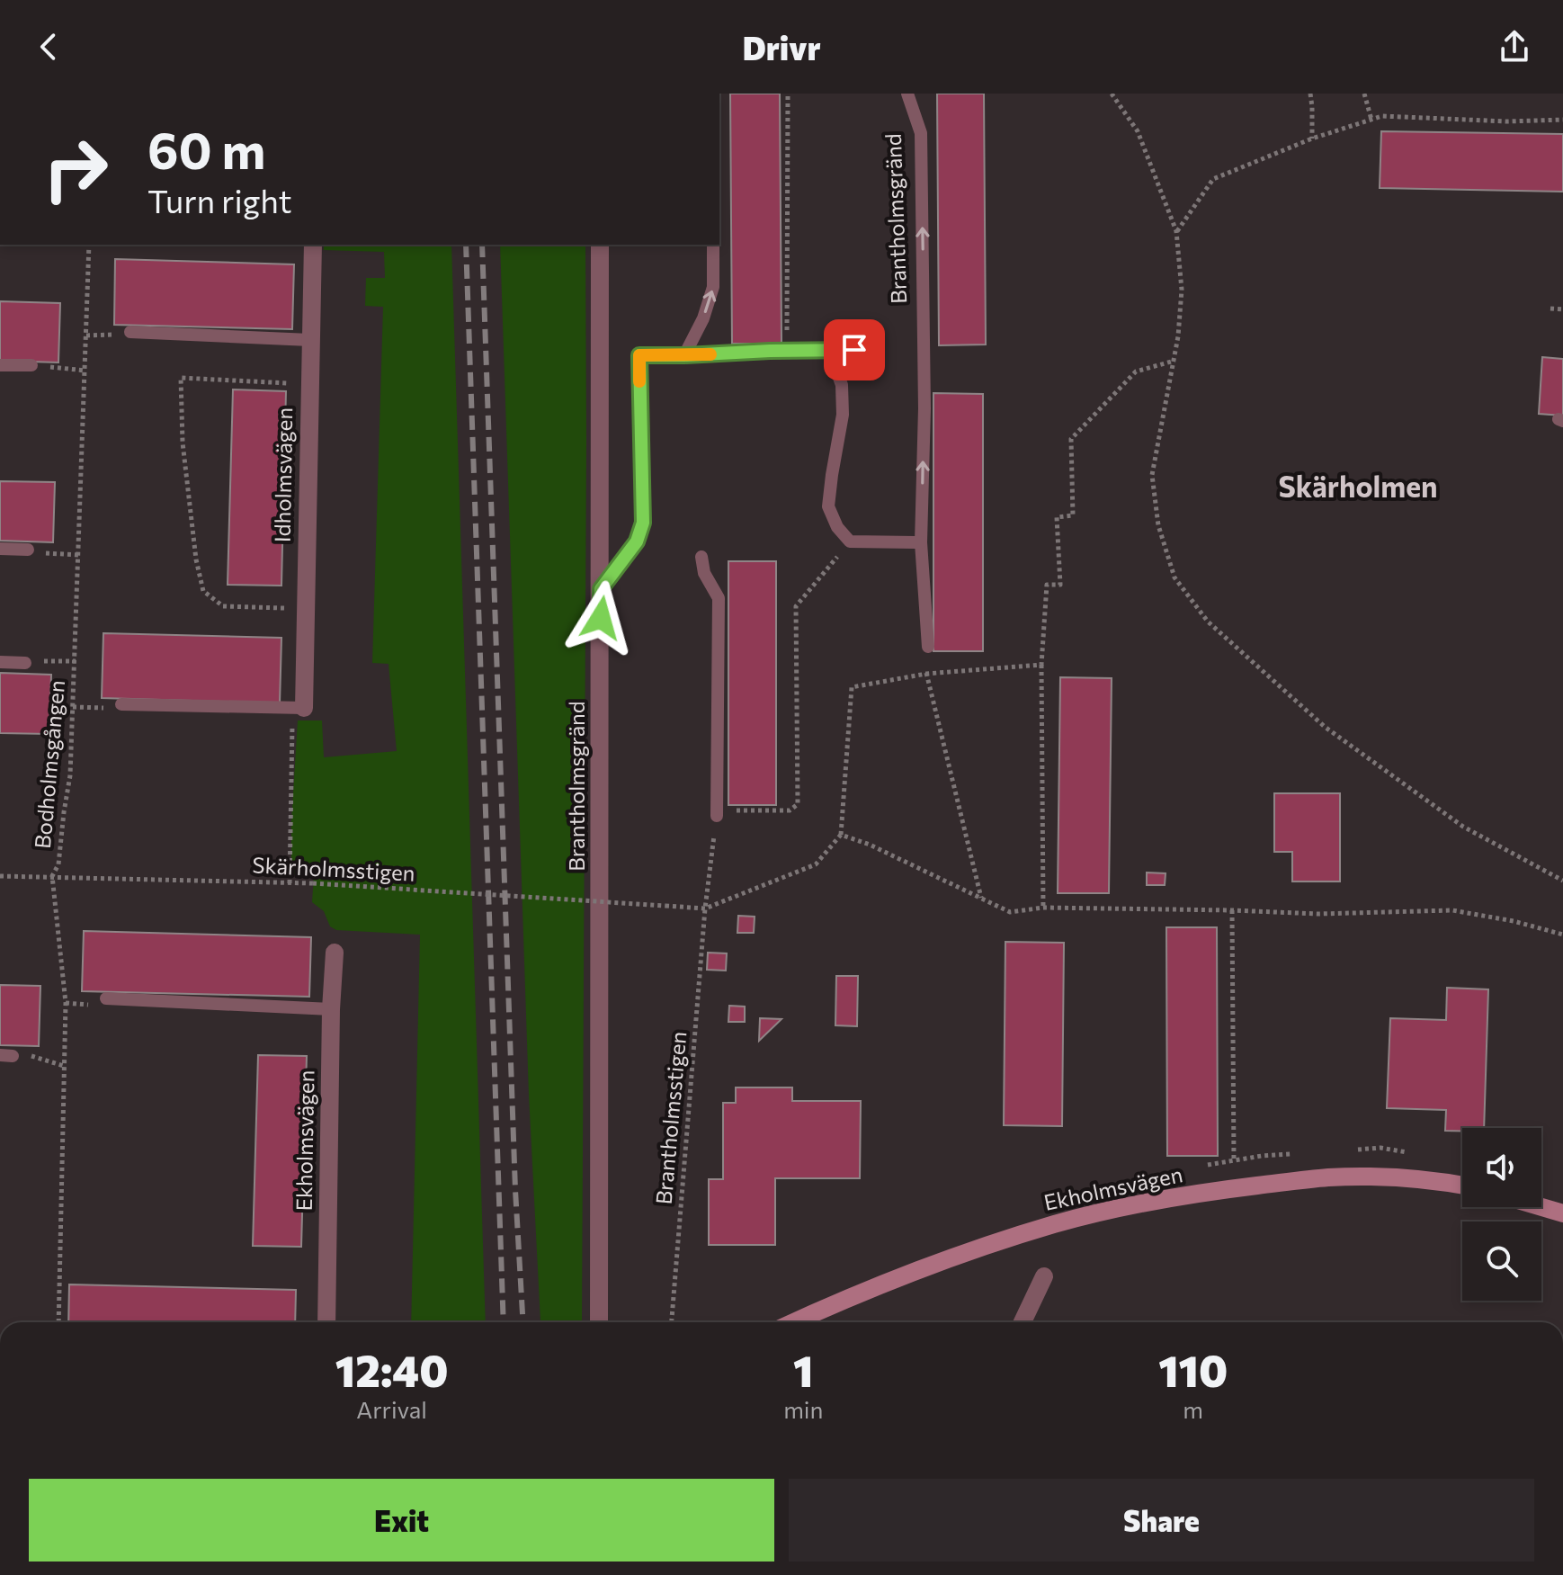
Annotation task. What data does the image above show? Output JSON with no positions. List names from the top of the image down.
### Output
{
  "streets": {
    "street": ["Brantholmsgränd", "Idholmsvägen", "Ekholmsvägen"],
    "path": ["Bodholmsgången", "Skärholmsstigen", "Brantholmsstigen"]
  },
  "crossings": [
    ["Bodholmsgången", "Skärholmsstigen"],
    ["Skärholmsstigen", "Brantholmsstigen"]
  ],
  "districts": ["Skärholmen"],
  "page": {
    "header": "Drivr",
    "turn": ["60 m", "Turn right"],
    "eta": [
      "12:40",
      "Arrival",
      "1",
      "min",
      "110",
      "m"
    ],
    "buttons": ["Exit", "Share"]
  }
}
